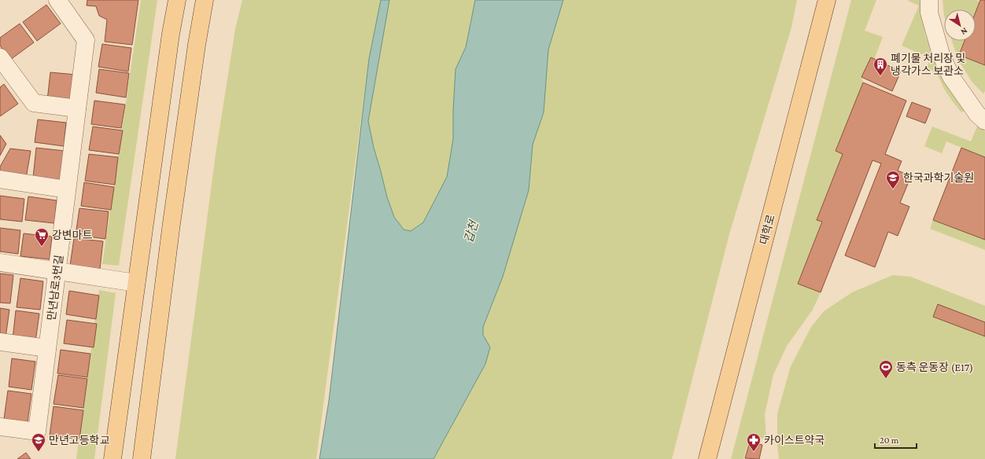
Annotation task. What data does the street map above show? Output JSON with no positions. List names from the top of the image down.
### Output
{
  "streets": {
    "main road": ["대학로"],
    "street": ["만년남로3번길"]
  },
  "water": ["갑천"],
  "places": {
    "building": ["폐기물 처리장 및 냉각가스 보관소"],
    "school or university": ["한국과학기술원", "만년고등학교"],
    "supermarket": ["강변마트"],
    "sports": ["동측 운동장 (E17)"],
    "pharmacy": ["카이스트약국"]
  },
  "scale_bar": "20 m",
  "north": "bottom right"
}
